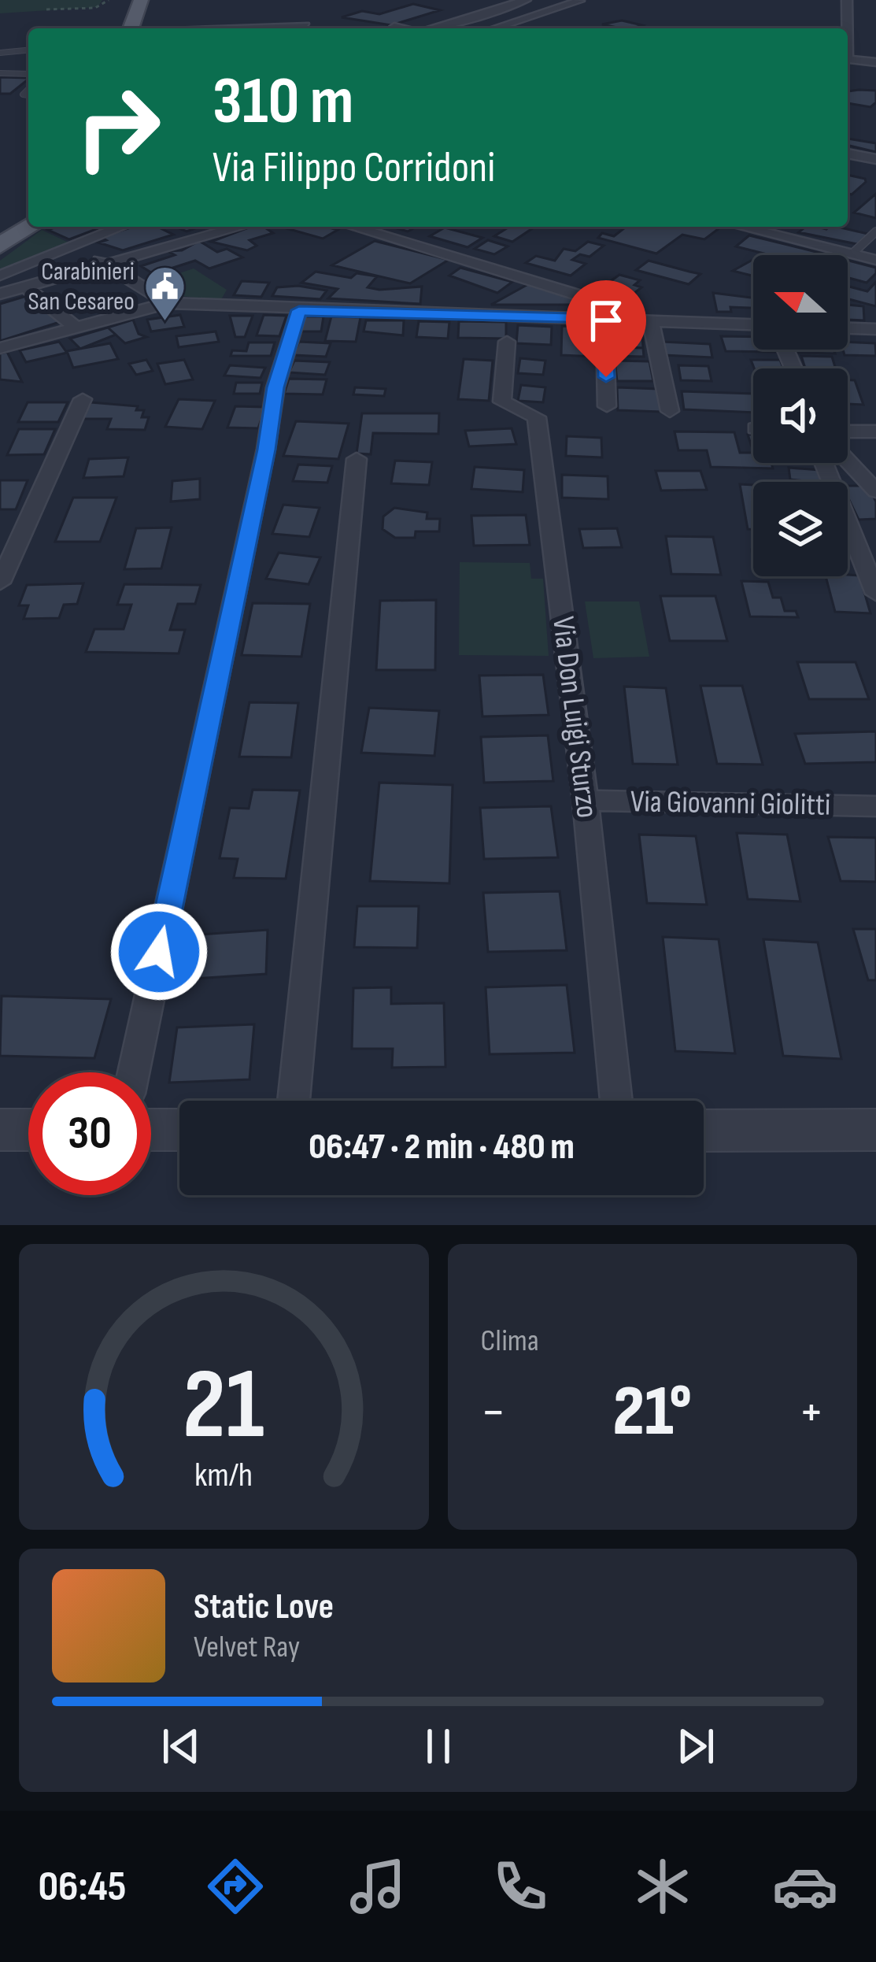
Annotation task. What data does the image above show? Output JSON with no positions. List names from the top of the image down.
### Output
{
  "streets": {
    "street": ["Via Don Luigi Sturzo", "Via Giovanni Giolitti"]
  },
  "crossings": [
    ["Via Don Luigi Sturzo", "Via Giovanni Giolitti"]
  ],
  "places": {
    "public building": ["Carabinieri San Cesareo"]
  },
  "north": "left",
  "page": {
    "turn": ["310 m", "Via Filippo Corridoni"],
    "limit": "30",
    "trip": "06:47 · 2 min · 480 m",
    "tile": "Clima",
    "heat": ["−", "21°", "+"],
    "song": ["Static Love", "Velvet Ray"],
    "tabs": "06:45",
    "gauge": ["21", "km/h"]
  }
}
